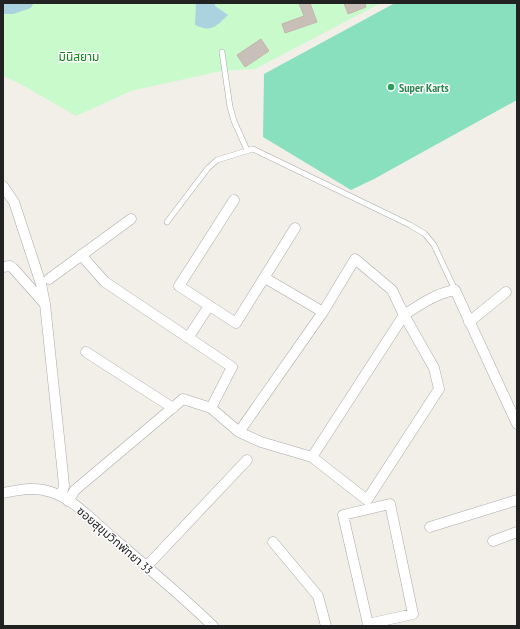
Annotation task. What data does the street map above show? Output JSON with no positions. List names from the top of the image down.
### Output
{
  "streets": {
    "street": ["ซอยสุขุมวิทพัทยา 33"]
  },
  "parks": ["มินิสยาม"],
  "places": ["Super Karts"]
}
